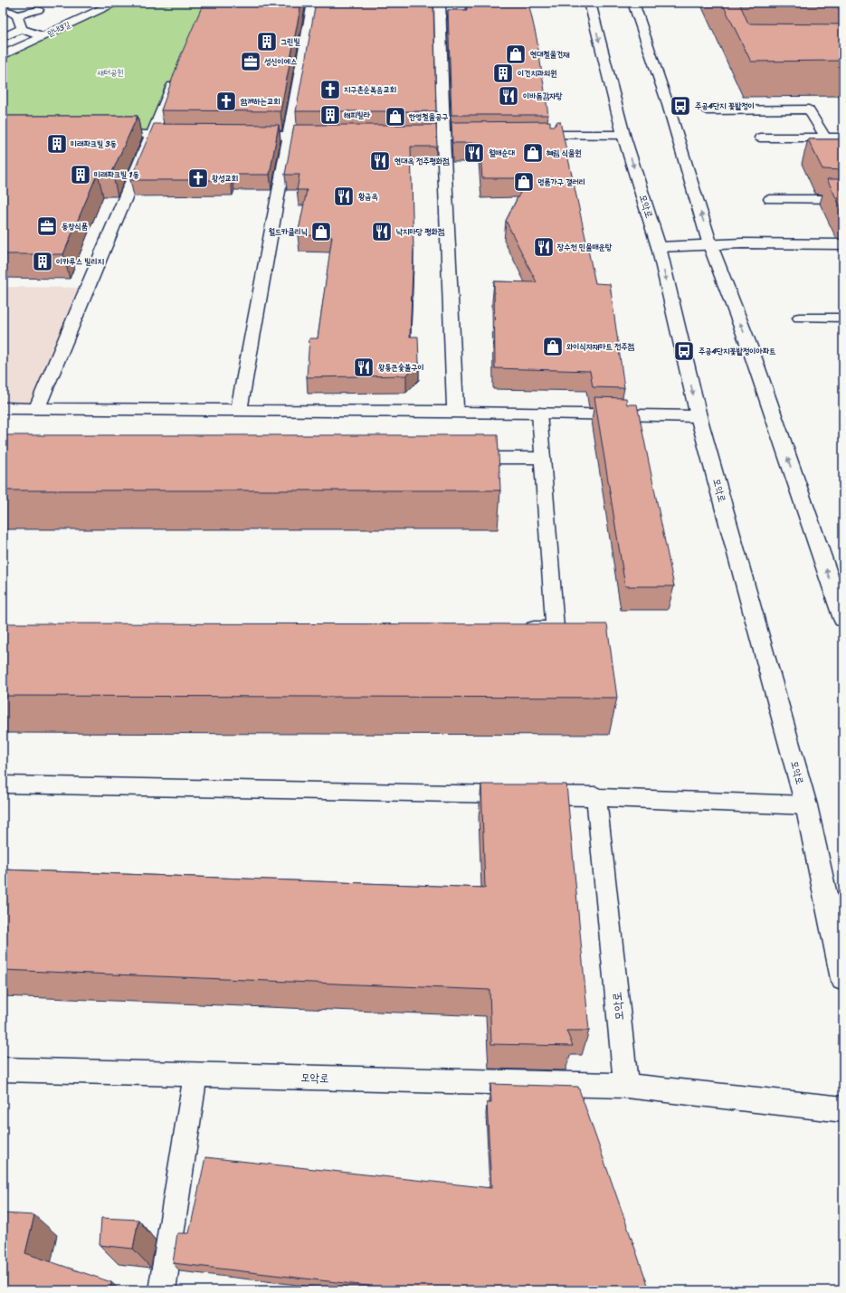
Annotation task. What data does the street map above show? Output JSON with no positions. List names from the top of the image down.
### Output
{
  "streets": {
    "street": ["맏내3길", "모악로"]
  },
  "parks": ["새터공원"],
  "places": {
    "building": [
      "그린빌",
      "이건치과의원",
      "해피빌라",
      "미래파크빌 3동",
      "미래파크빌 1동",
      "이카루스 빌리지"
    ],
    "shop": [
      "현대철물건재",
      "한영철물공구",
      "혜림 식물원",
      "명품가구 갤러리",
      "월드카클리닉",
      "와이식자재마트 전주점"
    ],
    "office": ["성신이에스", "동창식품"],
    "church": ["지구촌순복음교회", "함께하는교회", "왕성교회"],
    "restaurant": [
      "이바돔감자탕",
      "월매순대",
      "현대옥 전주평화점",
      "황금옥",
      "낙지마당 평화점",
      "장수천 민물매운탕",
      "왕통큰숯불구이"
    ],
    "bus stop": ["주공4단지 꽃밭정이", "주공4단지꽃밭정이아파트"]
  }
}
